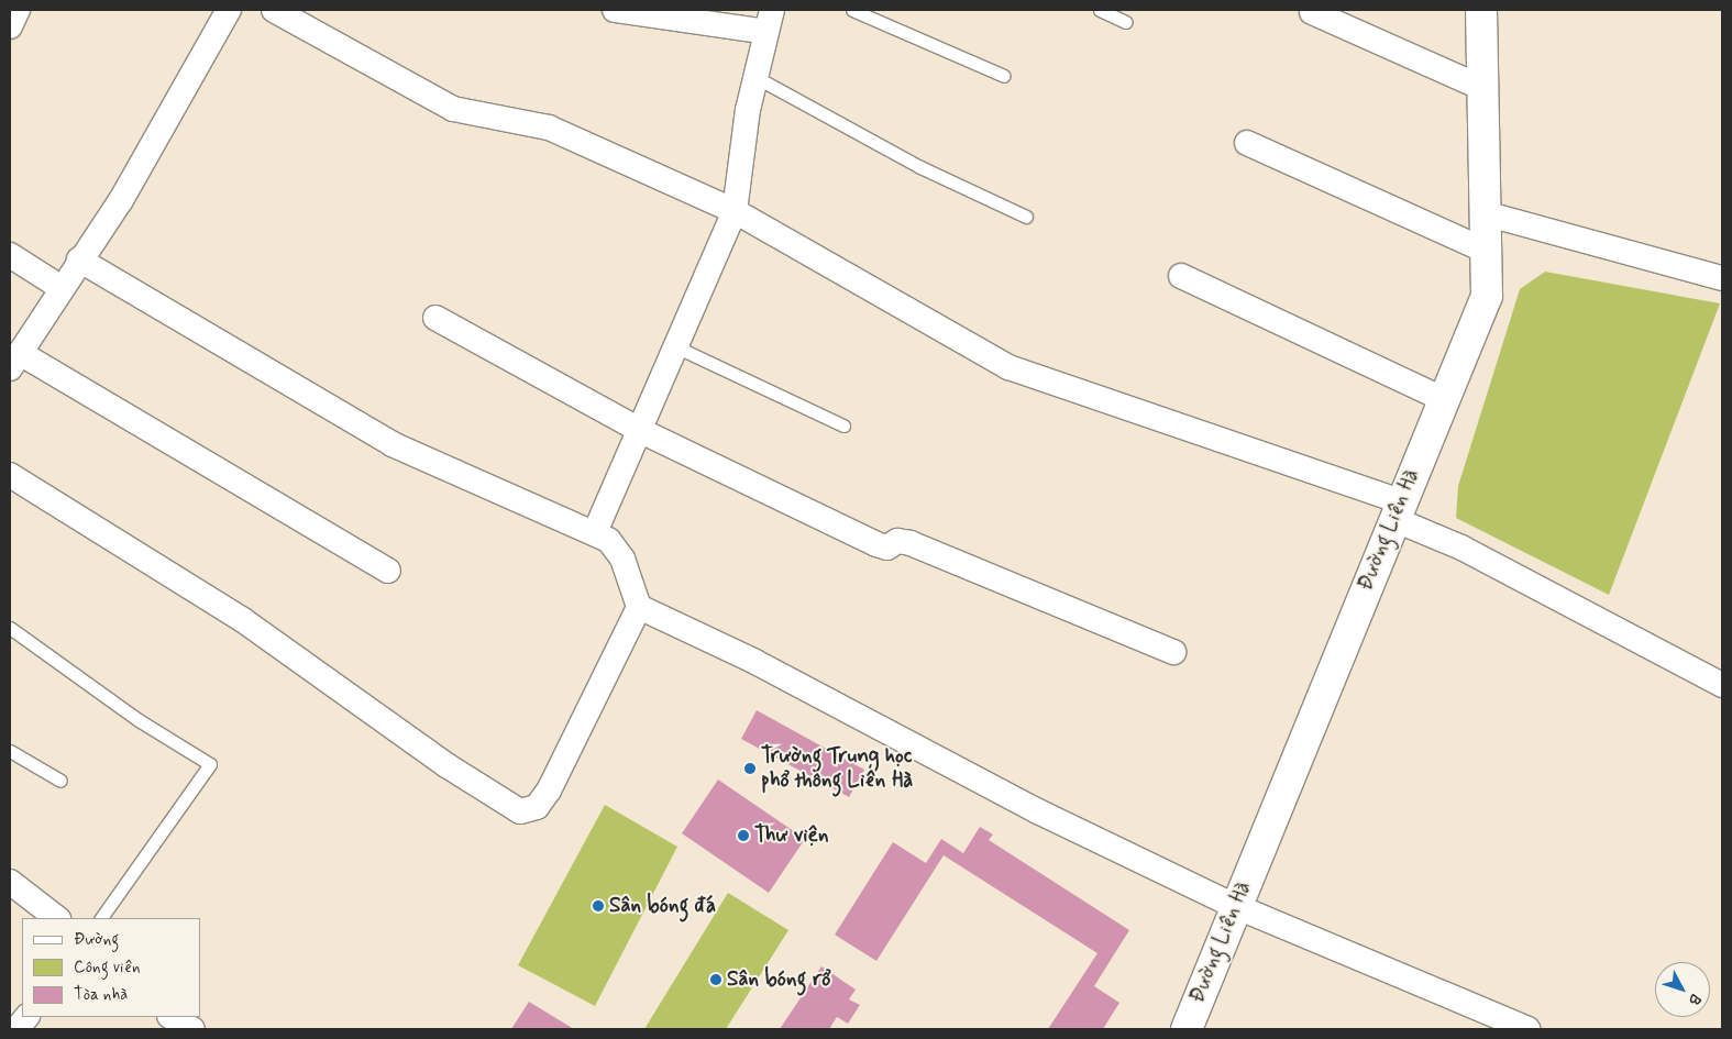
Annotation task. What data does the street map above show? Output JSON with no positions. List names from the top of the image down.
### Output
{
  "streets": {
    "main road": ["Đường Liên Hà"]
  },
  "places": [
    "Trường Trung học phổ thông Liên Hà",
    "Thư viện",
    "Sân bóng đá",
    "Sân bóng rổ"
  ],
  "legend": ["Đường", "Công viên", "Tòa nhà"],
  "north": "bottom right"
}
